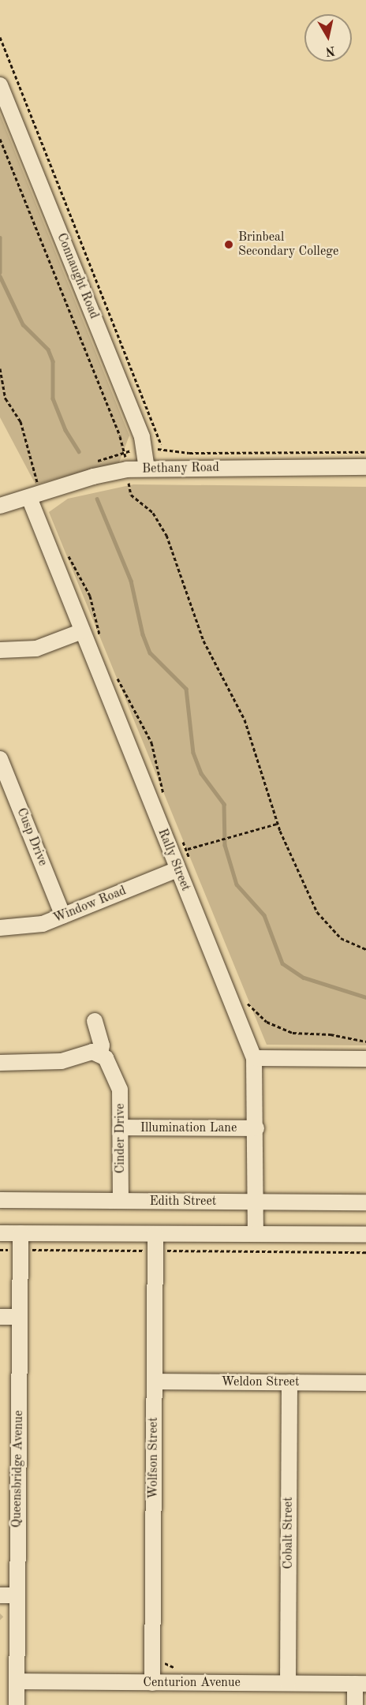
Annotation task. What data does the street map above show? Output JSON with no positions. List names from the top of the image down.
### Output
{
  "streets": {
    "street": [
      "Connaught Road",
      "Bethany Road",
      "Cusp Drive",
      "Rally Street",
      "Window Road",
      "Illumination Lane",
      "Cinder Drive",
      "Edith Street",
      "Weldon Street",
      "Wolfson Street",
      "Queensbridge Avenue",
      "Cobalt Street",
      "Centurion Avenue"
    ]
  },
  "crossings": [
    ["Connaught Road", "Bethany Road"],
    ["Bethany Road", "Rally Street"],
    ["Cusp Drive", "Window Road"],
    ["Rally Street", "Window Road"],
    ["Rally Street", "Illumination Lane"],
    ["Rally Street", "Edith Street"],
    ["Illumination Lane", "Cinder Drive"],
    ["Cinder Drive", "Edith Street"],
    ["Weldon Street", "Wolfson Street"],
    ["Weldon Street", "Cobalt Street"],
    ["Wolfson Street", "Centurion Avenue"],
    ["Queensbridge Avenue", "Centurion Avenue"],
    ["Cobalt Street", "Centurion Avenue"]
  ],
  "places": ["Brinbeal Secondary College"],
  "north": "bottom"
}
